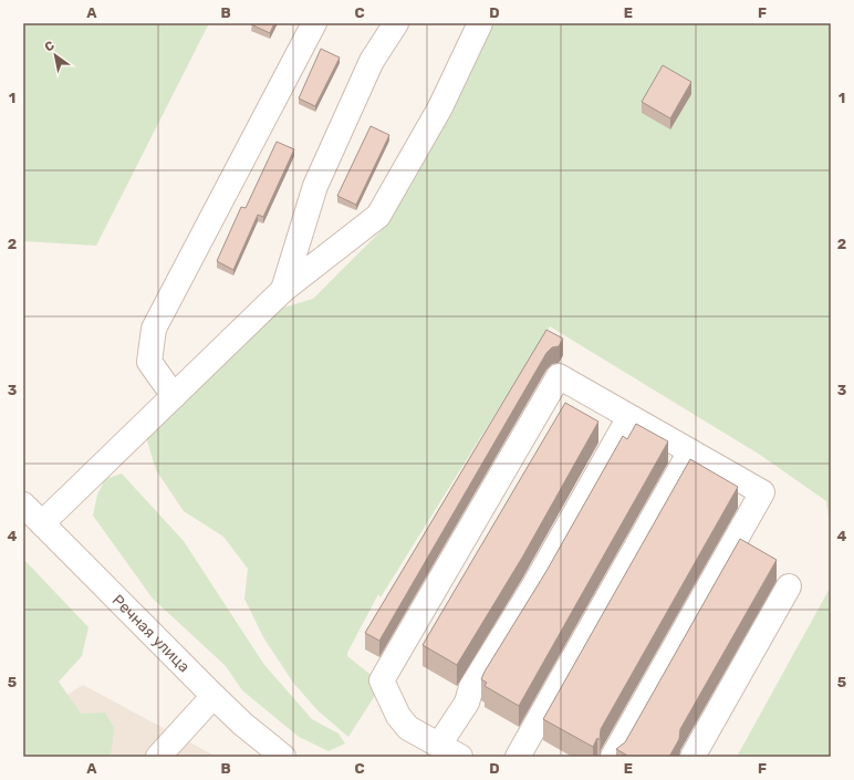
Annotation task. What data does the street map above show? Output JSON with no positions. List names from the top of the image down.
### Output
{
  "streets": {
    "street": ["Речная улица"]
  },
  "north": "top left",
  "grid": {
    "columns": [
      "A",
      "B",
      "C",
      "D",
      "E",
      "F"
    ],
    "rows": [
      "1",
      "2",
      "3",
      "4",
      "5"
    ]
  }
}
